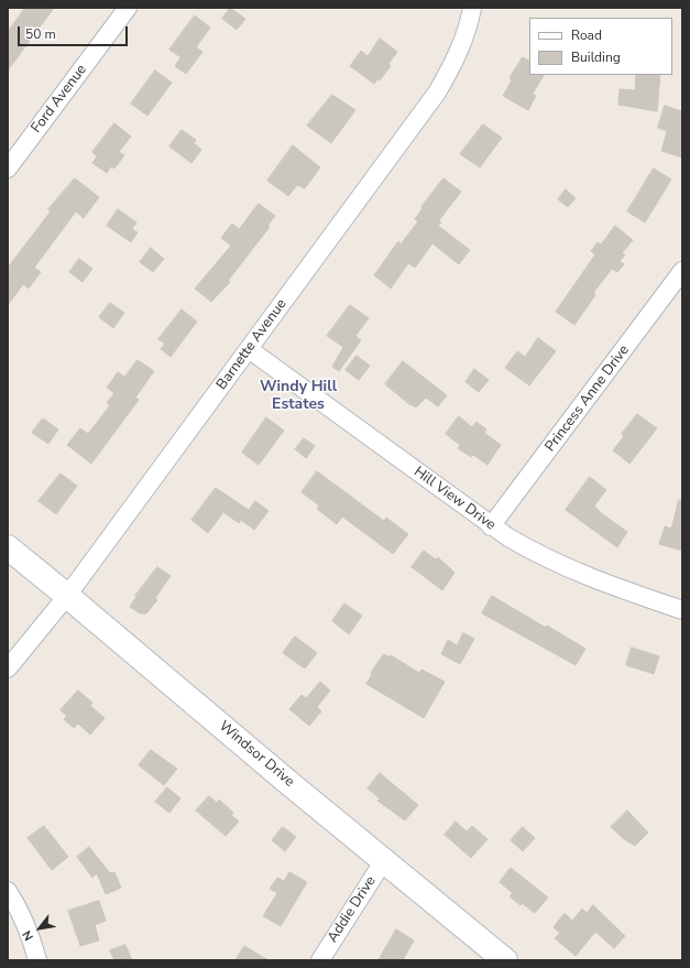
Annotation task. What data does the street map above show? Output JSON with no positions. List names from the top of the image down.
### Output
{
  "streets": {
    "street": [
      "Ford Avenue",
      "Barnette Avenue",
      "Princess Anne Drive",
      "Hill View Drive",
      "Windsor Drive",
      "Addie Drive"
    ]
  },
  "crossings": [
    ["Barnette Avenue", "Hill View Drive"],
    ["Barnette Avenue", "Windsor Drive"],
    ["Princess Anne Drive", "Hill View Drive"],
    ["Windsor Drive", "Addie Drive"]
  ],
  "districts": ["Windy Hill Estates"],
  "legend": ["Road", "Building"],
  "scale_bar": "50 m",
  "north": "bottom left"
}
